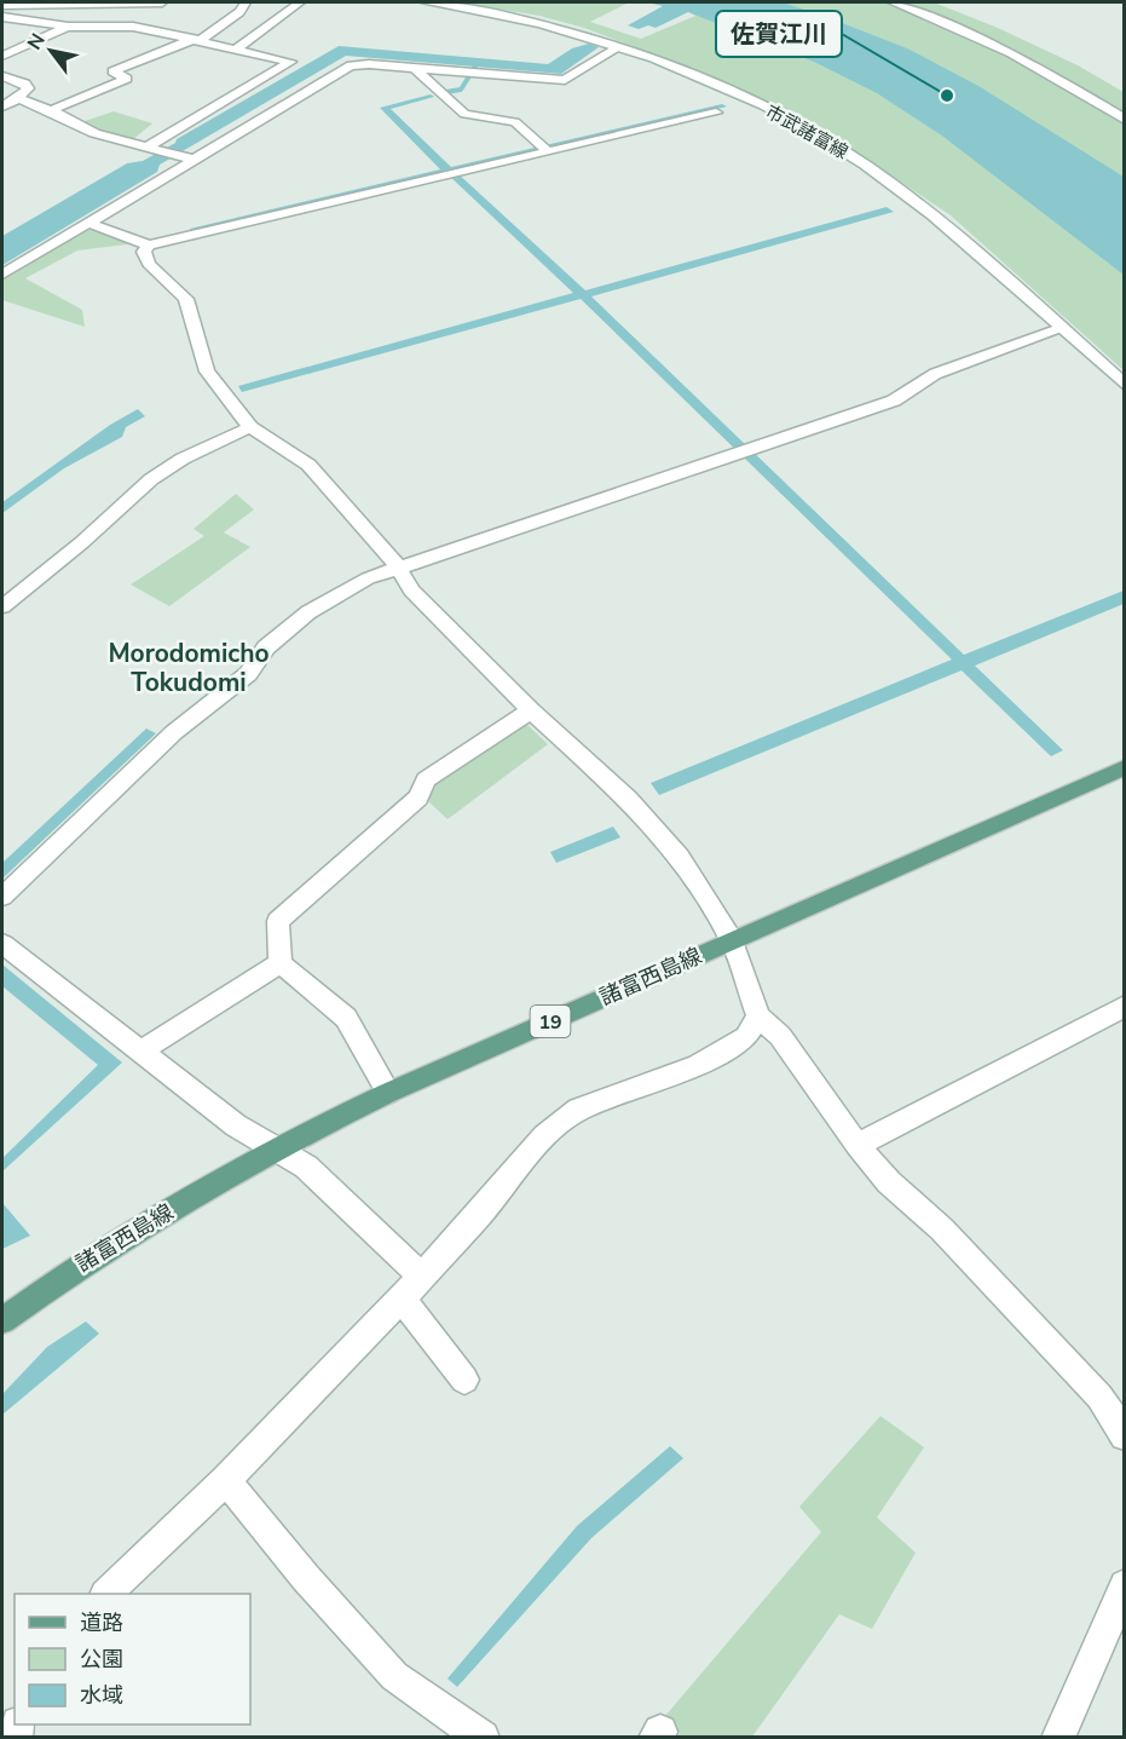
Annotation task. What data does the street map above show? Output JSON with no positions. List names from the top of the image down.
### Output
{
  "streets": {
    "main road": ["諸富西島線", "19"],
    "street": ["市武諸富線"]
  },
  "districts": ["Morodomicho Tokudomi"],
  "places": ["佐賀江川"],
  "legend": ["道路", "公園", "水域"],
  "north": "top left"
}
